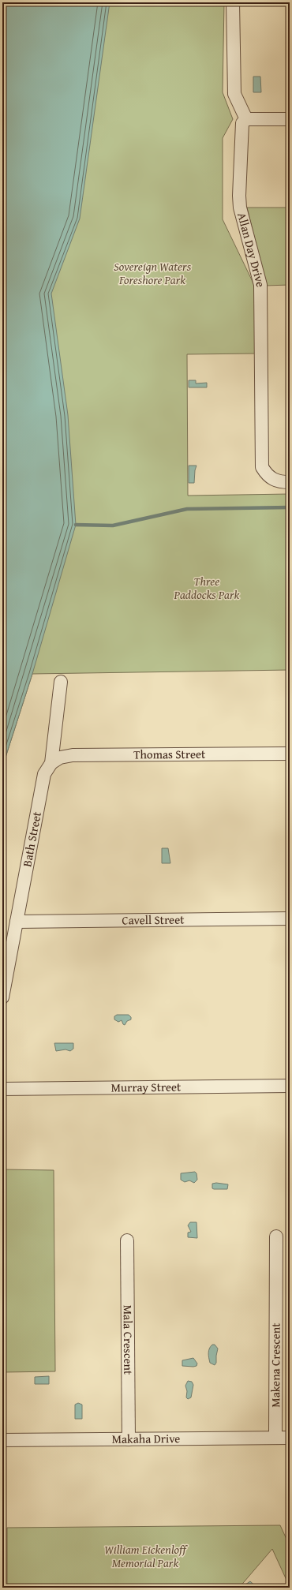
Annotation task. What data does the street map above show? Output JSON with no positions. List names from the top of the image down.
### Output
{
  "streets": {
    "street": [
      "Allan Day Drive",
      "Thomas Street",
      "Bath Street",
      "Cavell Street",
      "Murray Street",
      "Mala Crescent",
      "Makena Crescent",
      "Makaha Drive"
    ]
  },
  "crossings": [
    ["Thomas Street", "Bath Street"],
    ["Bath Street", "Cavell Street"],
    ["Mala Crescent", "Makaha Drive"],
    ["Makena Crescent", "Makaha Drive"]
  ],
  "parks": ["Sovereign Waters Foreshore Park", "Three Paddocks Park", "William Eickenloff Memorial Park"]
}
